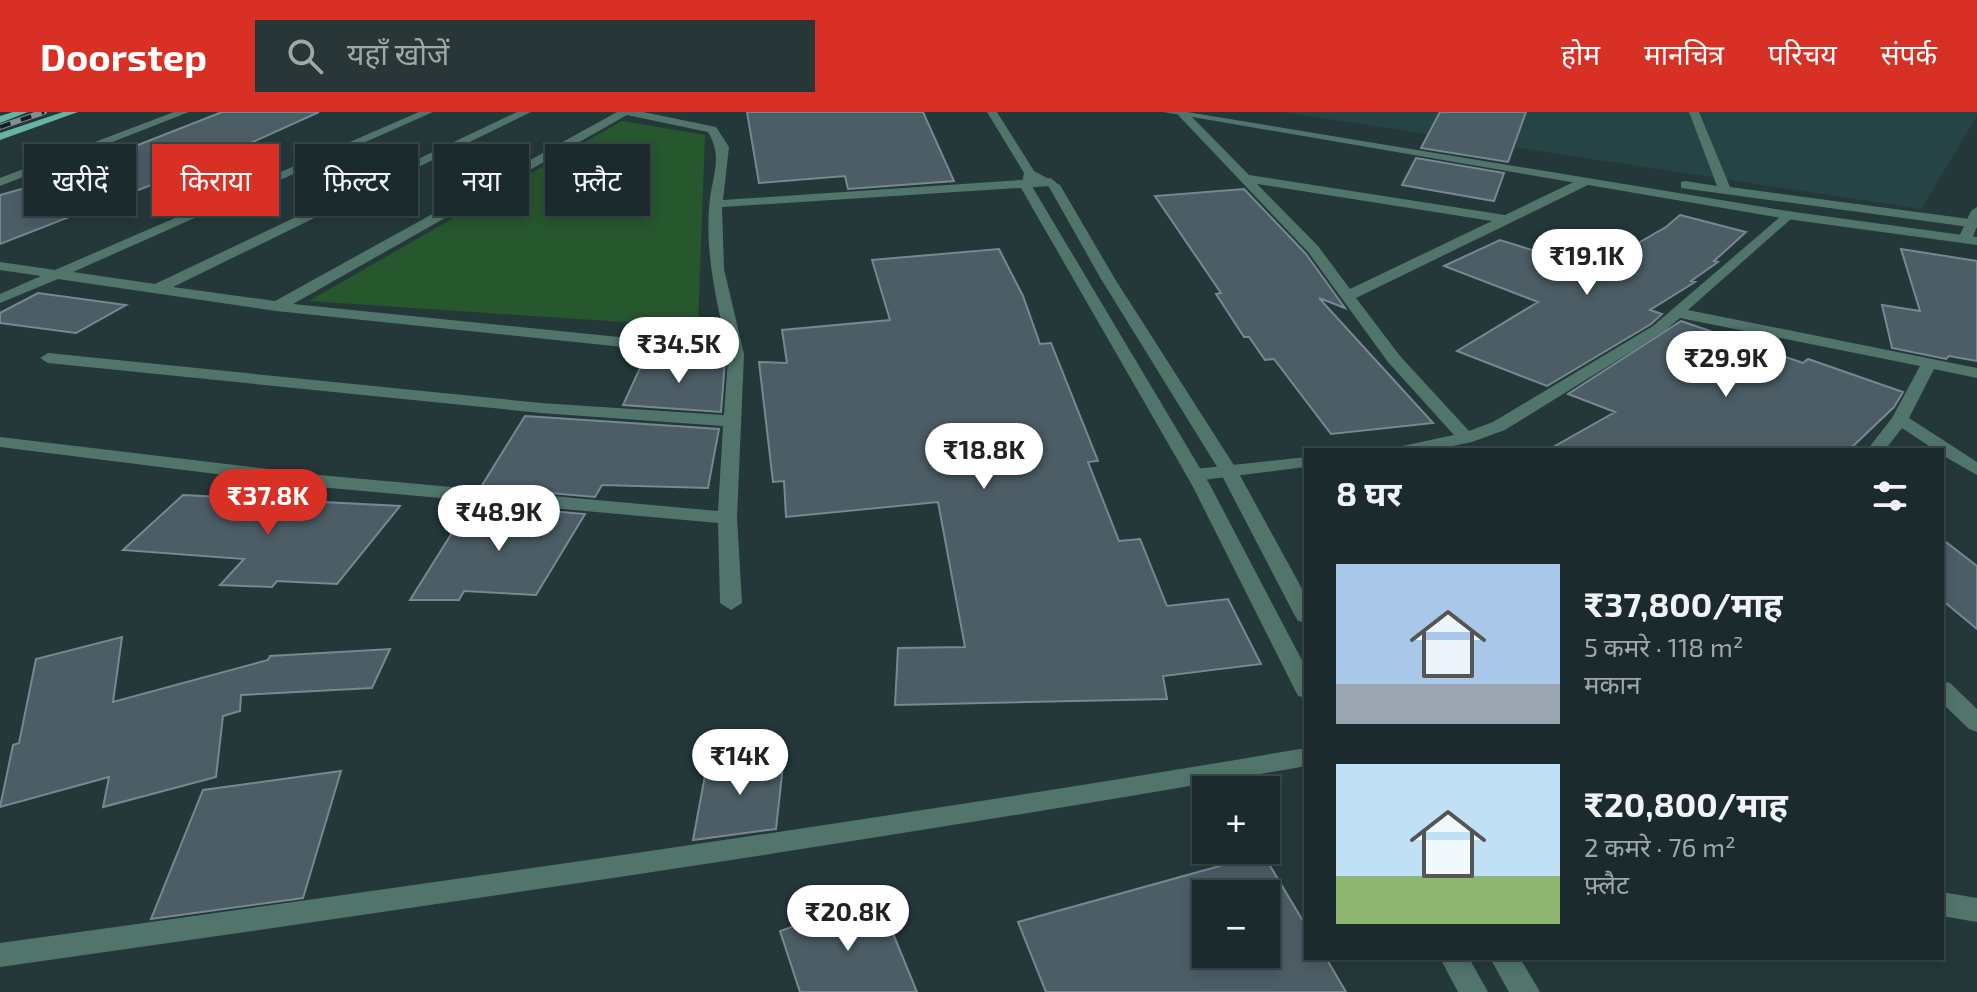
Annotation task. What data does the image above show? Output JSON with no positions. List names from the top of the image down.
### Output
{
  "page": {
    "header": "Doorstep",
    "search": "यहाँ खोजें",
    "nav": [
      "होम",
      "मानचित्र",
      "परिचय",
      "संपर्क"
    ],
    "chip": [
      "खरीदें",
      "किराया",
      "फ़िल्टर",
      "नया",
      "फ़्लैट"
    ],
    "price": [
      "₹19.1K",
      "₹34.5K",
      "₹29.9K",
      "₹18.8K",
      "₹37.8K",
      "₹48.9K",
      "₹14K",
      "₹20.8K"
    ],
    "heading": "8 घर",
    "list": [
      {
        "name": "₹37,800/माह",
        "note": "5 कमरे · 118 m² · मकान"
      },
      {
        "name": "₹20,800/माह",
        "note": "2 कमरे · 76 m² · फ़्लैट"
      }
    ],
    "map_buttons": ["+", "−"]
  }
}
